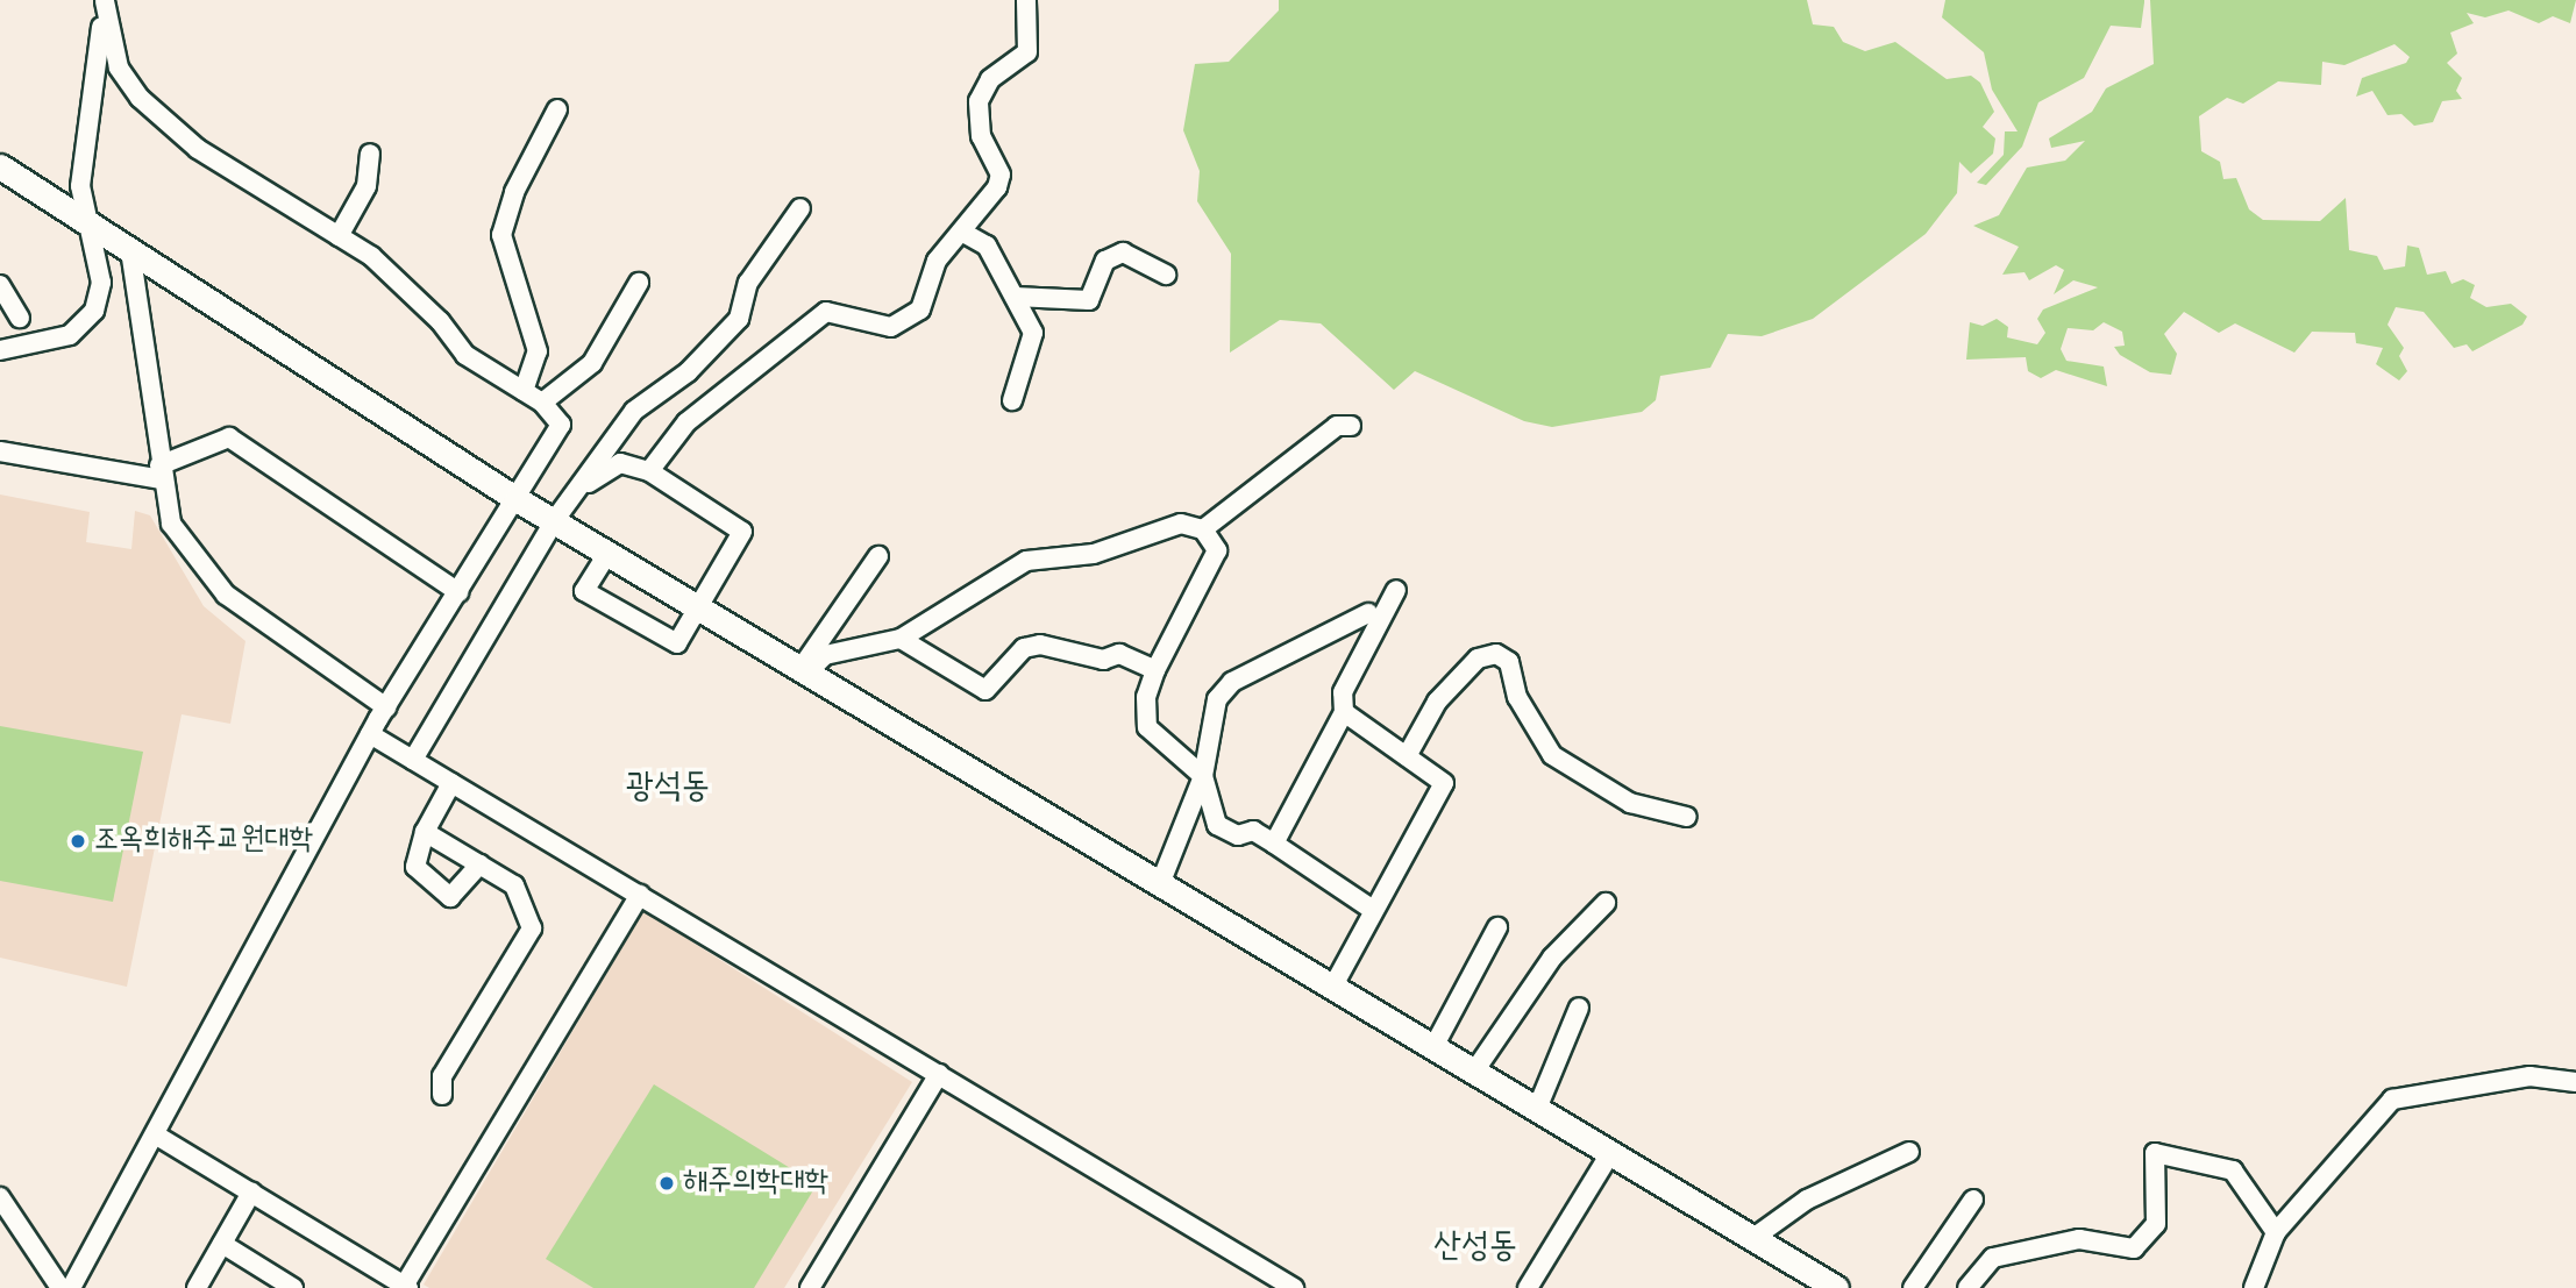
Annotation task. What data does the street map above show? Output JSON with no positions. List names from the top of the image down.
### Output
{
  "districts": ["광석동", "산성동"],
  "places": ["조옥희해주교원대학", "해주의학대학"]
}
